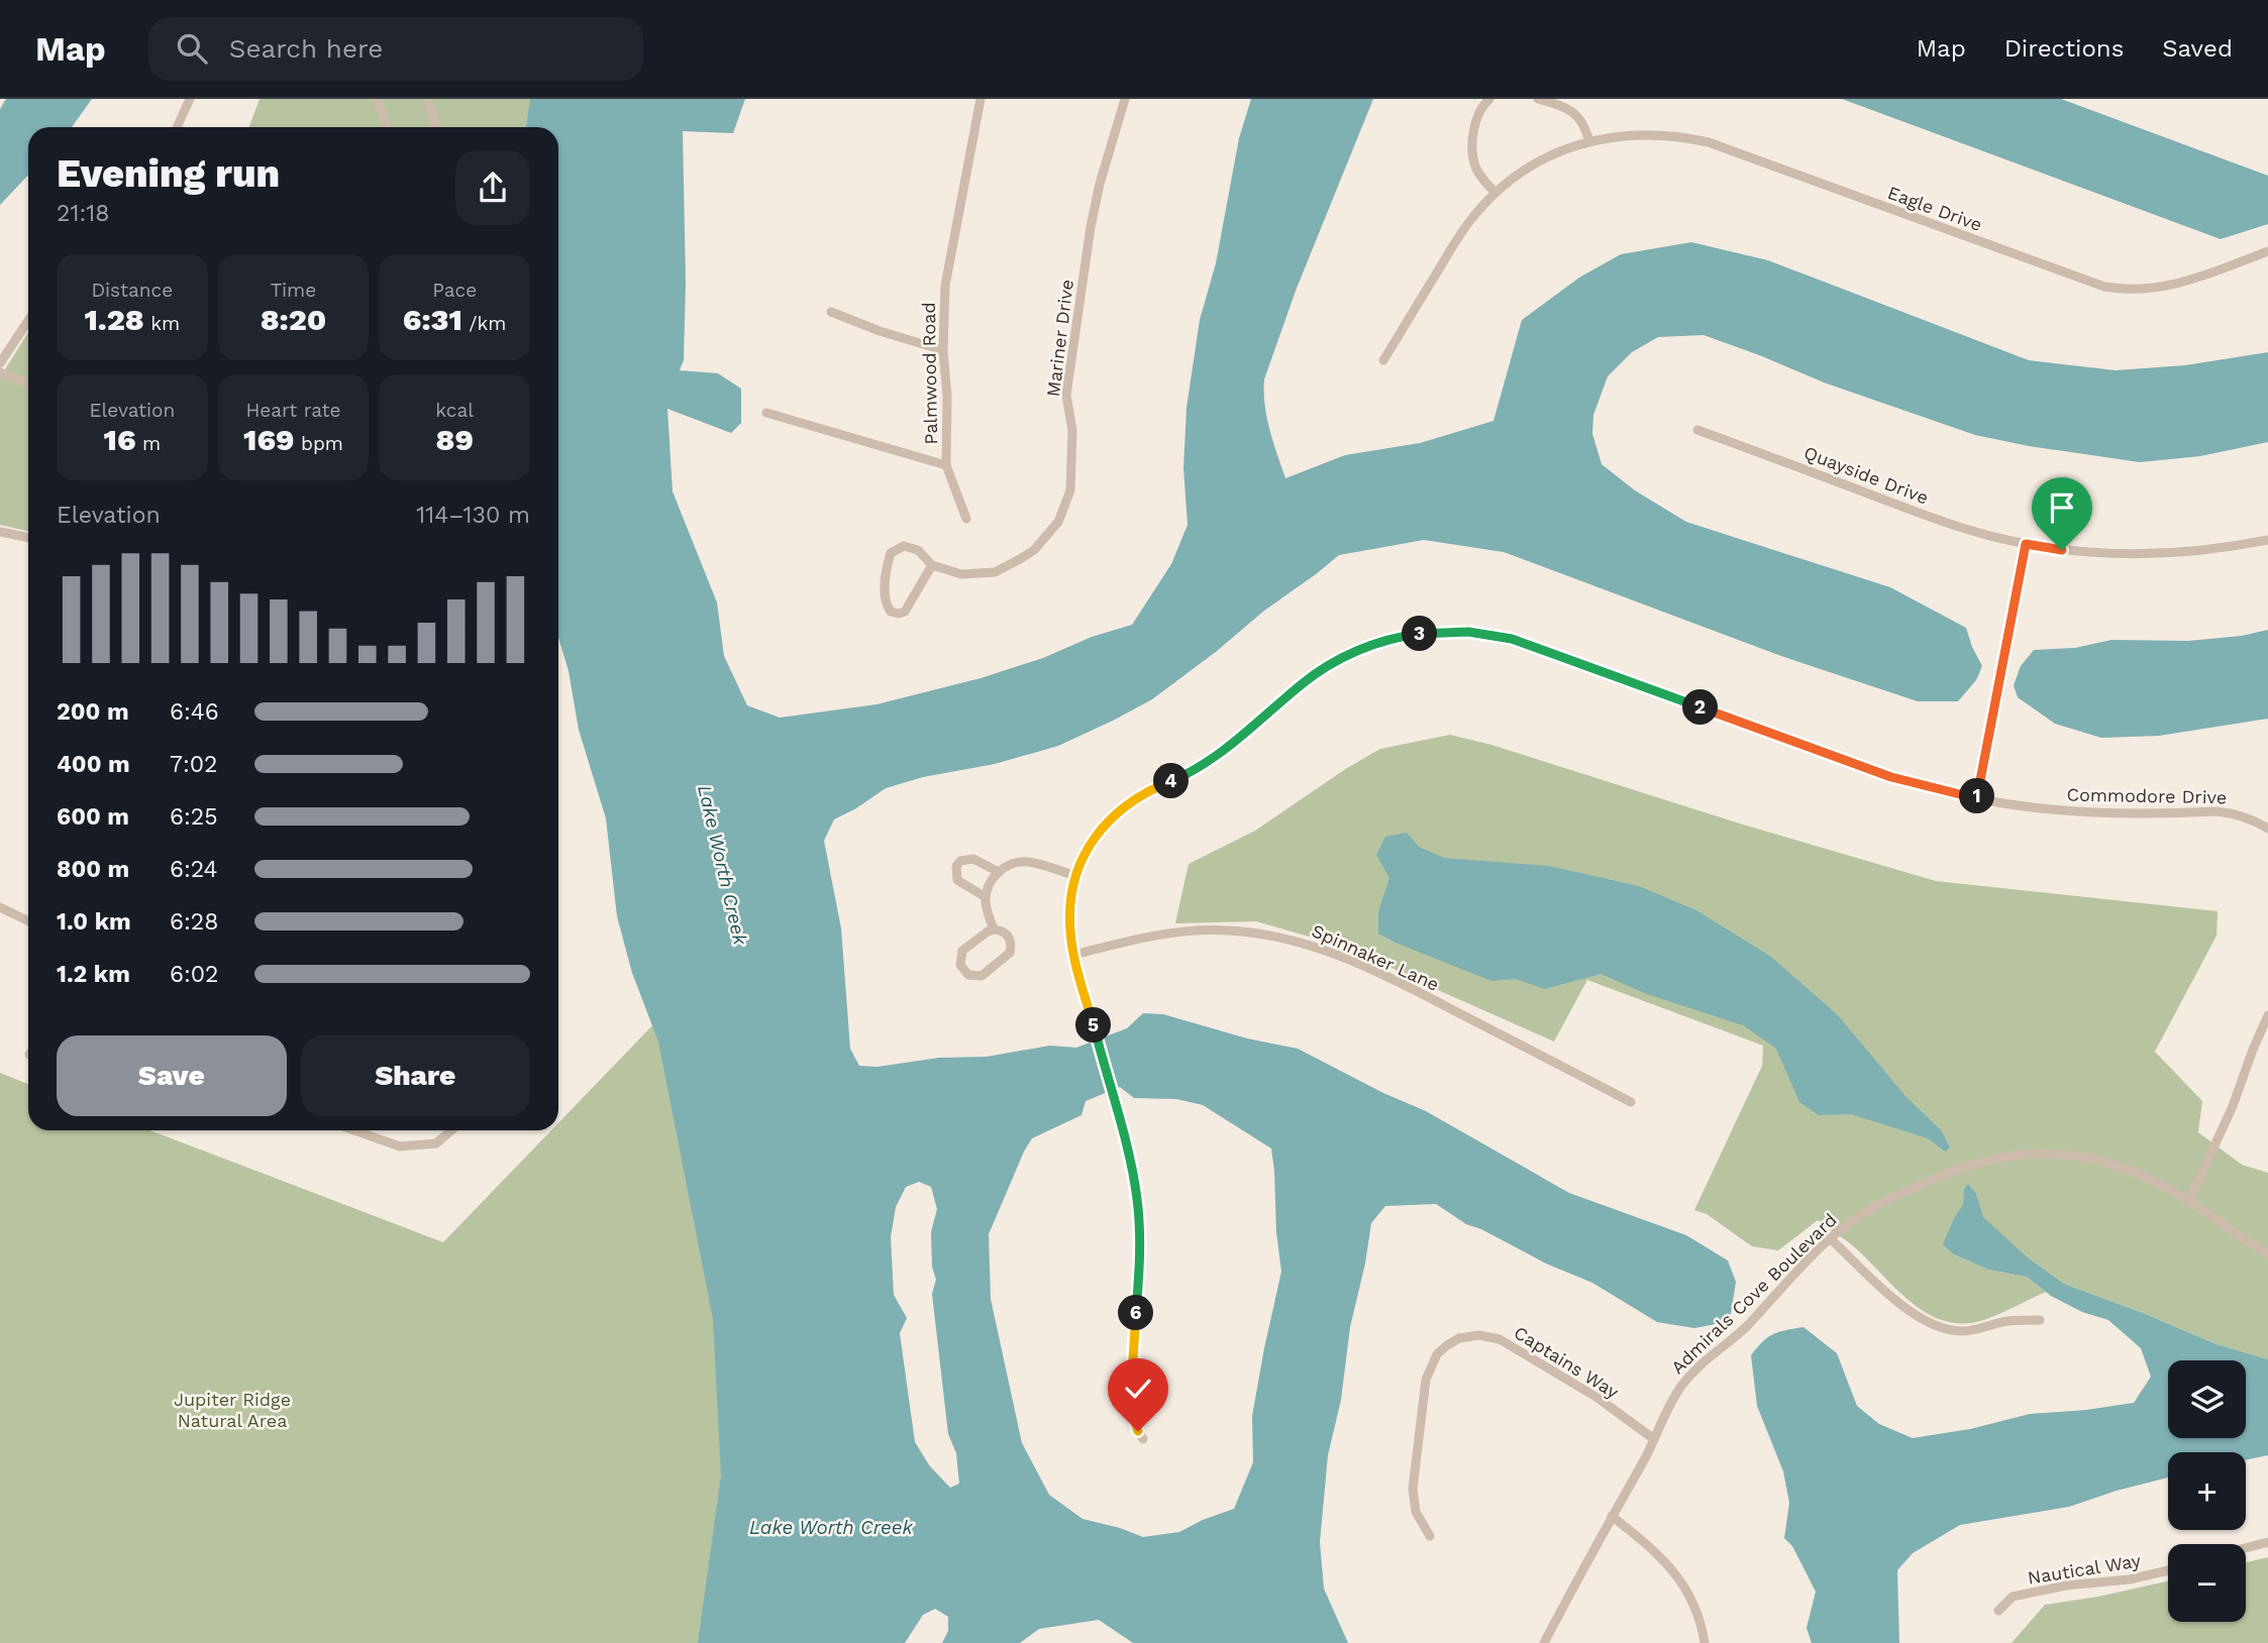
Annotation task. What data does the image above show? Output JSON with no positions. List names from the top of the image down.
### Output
{
  "streets": {
    "street": [
      "Eagle Drive",
      "Mariner Drive",
      "Palmwood Road",
      "Quayside Drive",
      "Commodore Drive",
      "Spinnaker Lane",
      "Admirals Cove Boulevard",
      "Captains Way",
      "Nautical Way"
    ]
  },
  "crossings": [
    ["Commodore Drive", "Spinnaker Lane"],
    ["Admirals Cove Boulevard", "Captains Way"]
  ],
  "water": ["Lake Worth Creek"],
  "parks": ["Jupiter Ridge Natural Area"],
  "page": {
    "header": "Map",
    "search": "Search here",
    "nav": ["Map", "Directions", "Saved"],
    "heading": ["Evening run", "21:18"],
    "stats": [
      ["Distance", "1.28 km"],
      ["Time", "8:20"],
      ["Pace", "6:31 /km"],
      ["Elevation", "16 m"],
      ["Heart rate", "169 bpm"],
      ["kcal", "89"]
    ],
    "chart": ["Elevation", "114–130 m"],
    "pins": [
      "3",
      "2",
      "4",
      "1",
      "5",
      "6"
    ],
    "list": [
      {
        "name": "200 m",
        "note": "6:46"
      },
      {
        "name": "400 m",
        "note": "7:02"
      },
      {
        "name": "600 m",
        "note": "6:25"
      },
      {
        "name": "800 m",
        "note": "6:24"
      },
      {
        "name": "1.0 km",
        "note": "6:28"
      },
      {
        "name": "1.2 km",
        "note": "6:02"
      }
    ],
    "buttons": ["Save", "Share"],
    "map_buttons": ["+", "−"]
  }
}
